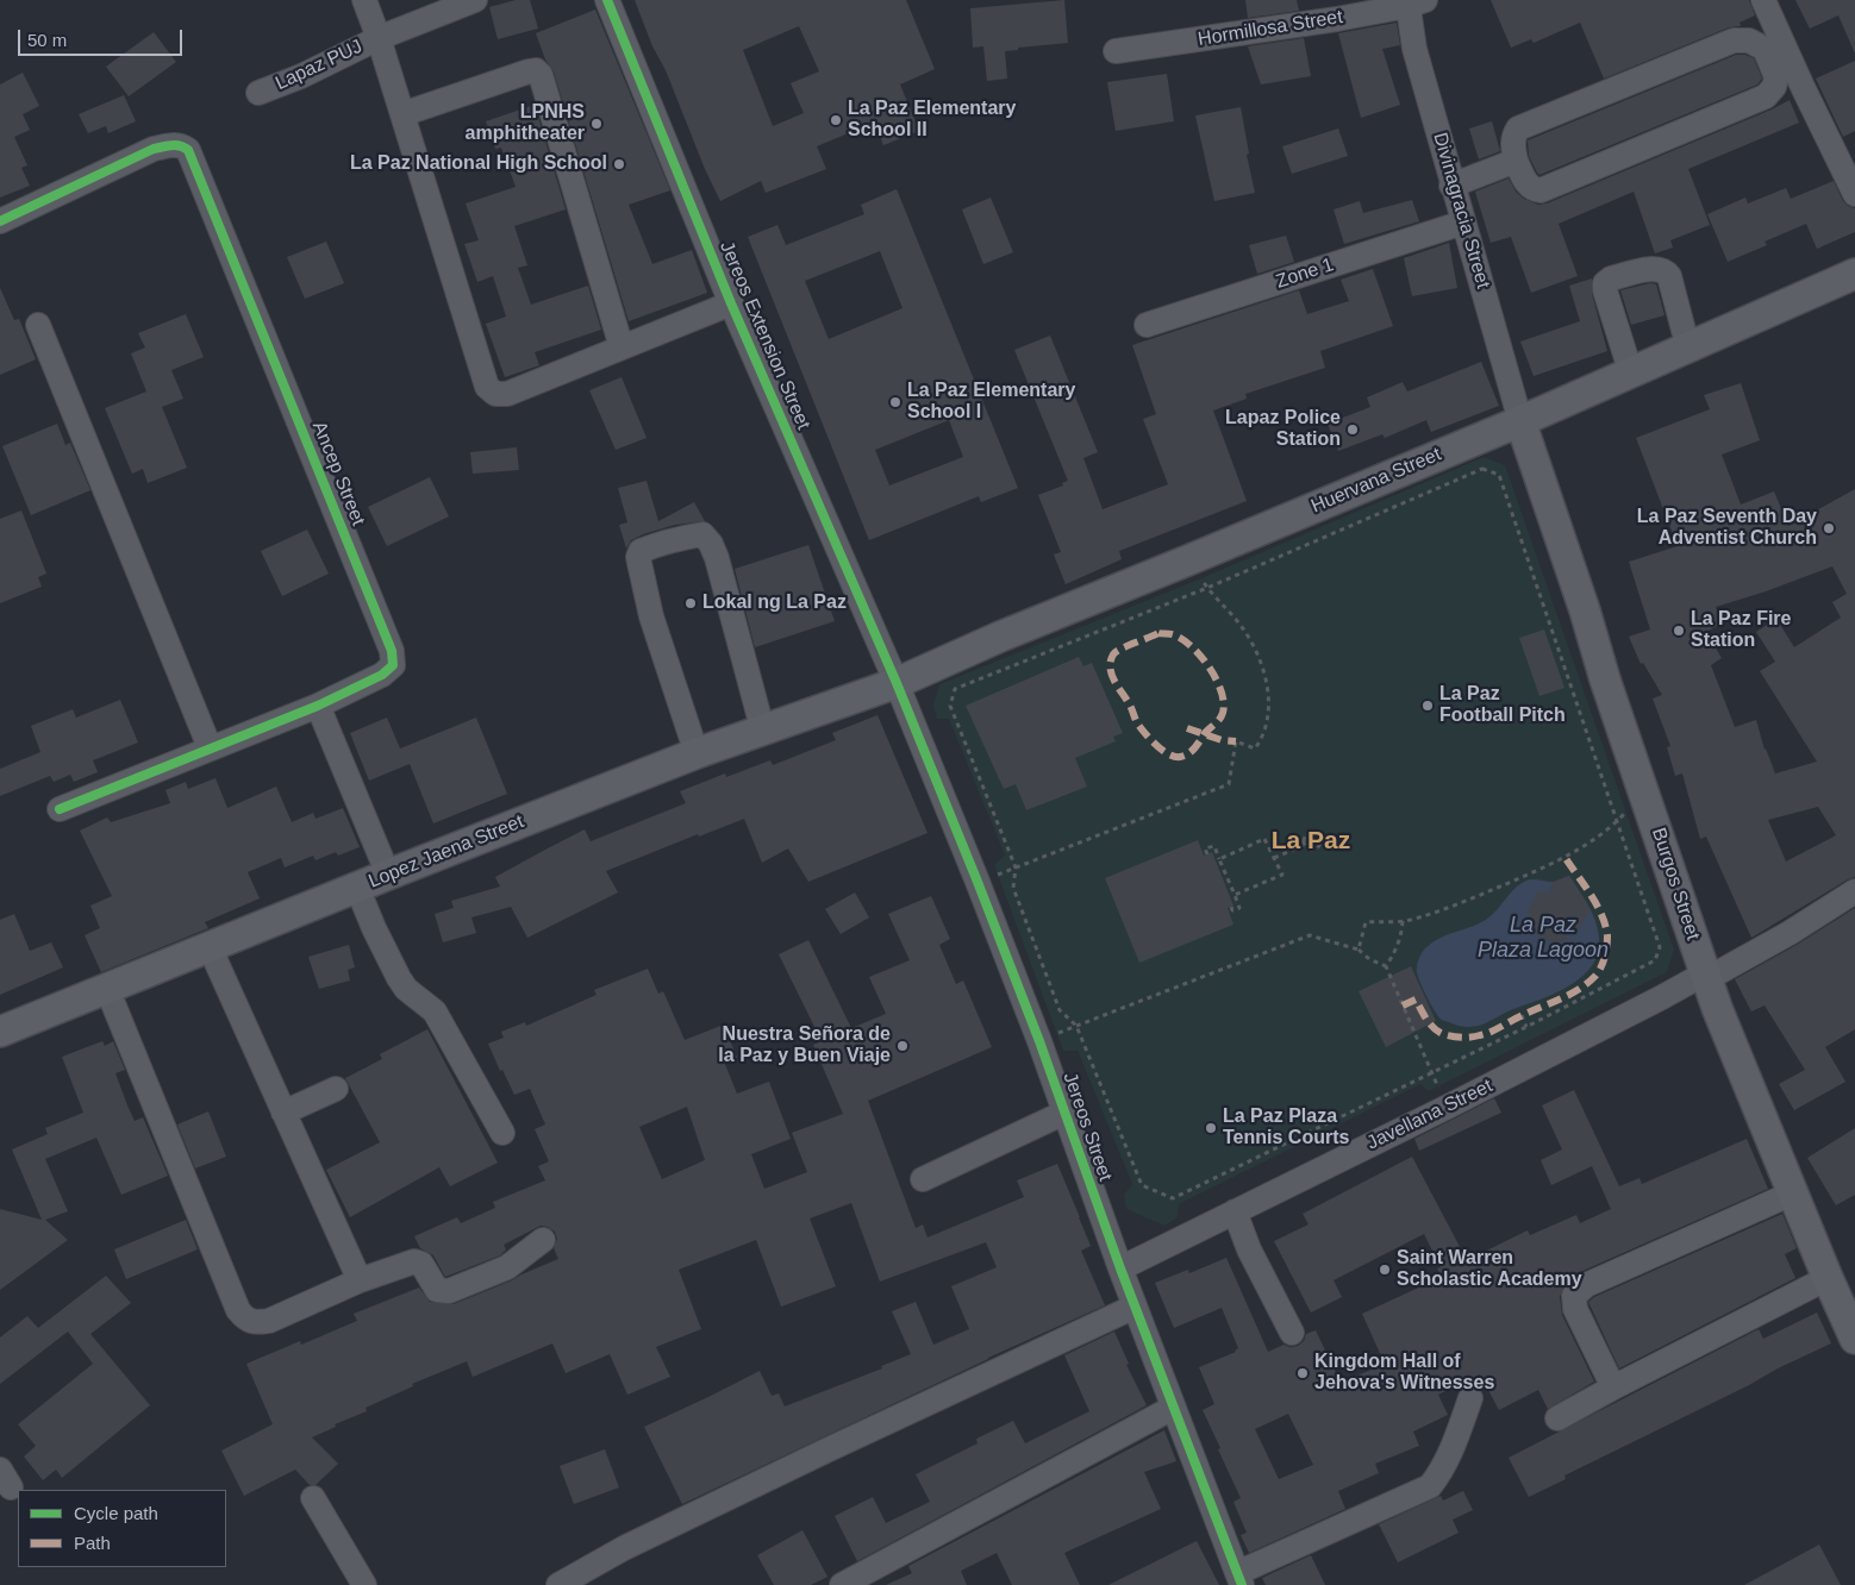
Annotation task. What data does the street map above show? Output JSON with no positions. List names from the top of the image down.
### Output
{
  "streets": {
    "main road": ["Huervana Street", "Lopez Jaena Street", "Burgos Street"],
    "street": [
      "Hormillosa Street",
      "Lapaz PUJ",
      "Divinagracia Street",
      "Zone 1",
      "Jereos Extension Street",
      "Ancep Street",
      "Javellana Street",
      "Jereos Street"
    ]
  },
  "crossings": [
    ["Hormillosa Street", "Divinagracia Street"],
    ["Divinagracia Street", "Zone 1"],
    ["Divinagracia Street", "Huervana Street"],
    ["Divinagracia Street", "Burgos Street"],
    ["Jereos Extension Street", "Huervana Street"],
    ["Jereos Extension Street", "Lopez Jaena Street"],
    ["Jereos Extension Street", "Jereos Street"],
    ["Huervana Street", "Lopez Jaena Street"],
    ["Huervana Street", "Burgos Street"],
    ["Huervana Street", "Jereos Street"],
    ["Lopez Jaena Street", "Jereos Street"],
    ["Burgos Street", "Javellana Street"],
    ["Javellana Street", "Jereos Street"]
  ],
  "districts": ["La Paz"],
  "water": ["La Paz Plaza Lagoon"],
  "places": [
    "La Paz Elementary School II",
    "LPNHS amphitheater",
    "La Paz National High School",
    "La Paz Elementary School I",
    "Lapaz Police Station",
    "La Paz Seventh Day Adventist Church",
    "Lokal ng La Paz",
    "La Paz Fire Station",
    "La Paz Football Pitch",
    "Nuestra Señora de la Paz y Buen Viaje",
    "La Paz Plaza Tennis Courts",
    "Saint Warren Scholastic Academy",
    "Kingdom Hall of Jehova's Witnesses"
  ],
  "legend": ["Cycle path", "Path"],
  "scale_bar": "50 m"
}
